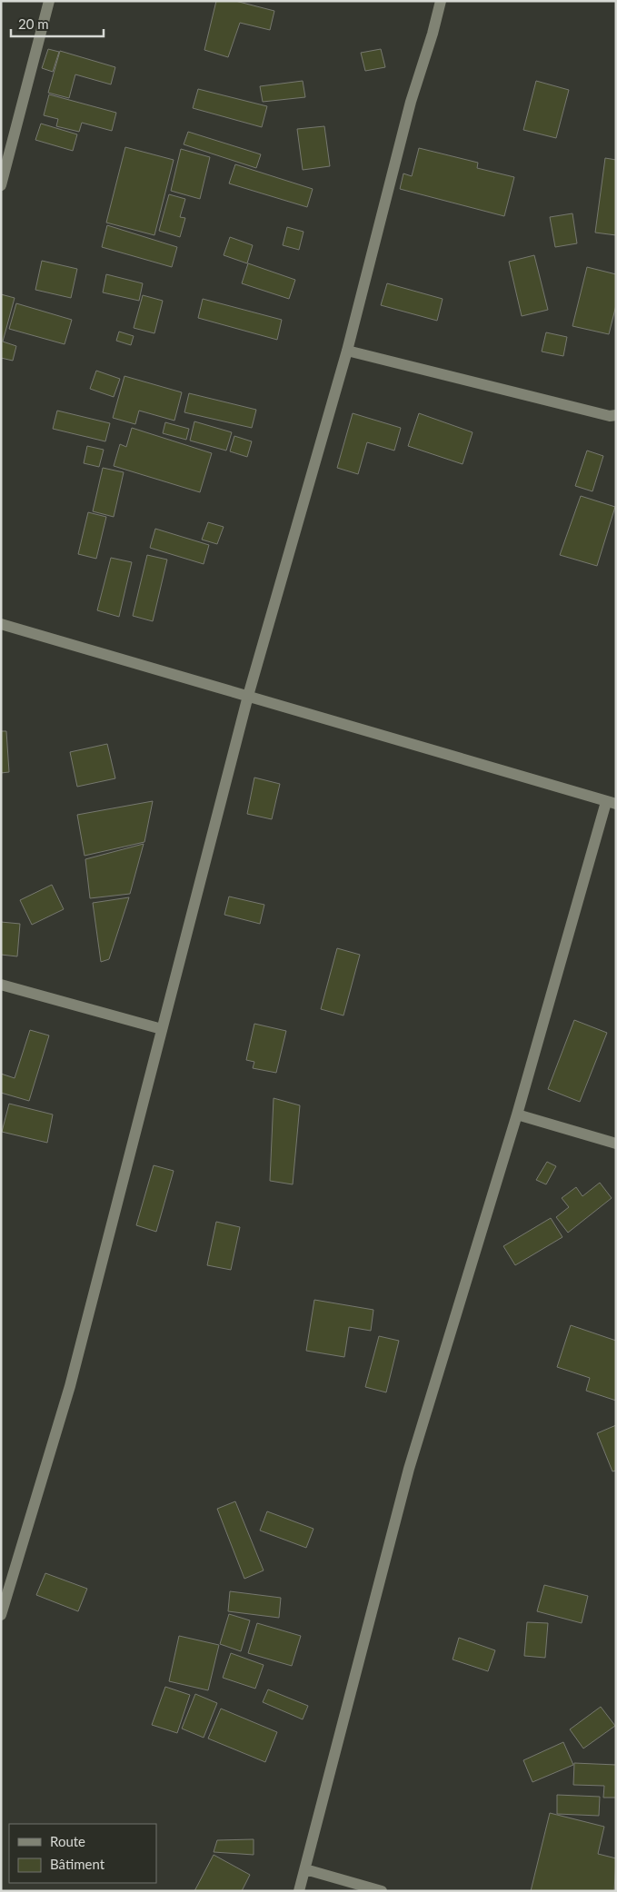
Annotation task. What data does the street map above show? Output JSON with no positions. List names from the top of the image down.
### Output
{
  "legend": ["Route", "Bâtiment"],
  "scale_bar": "20 m"
}
